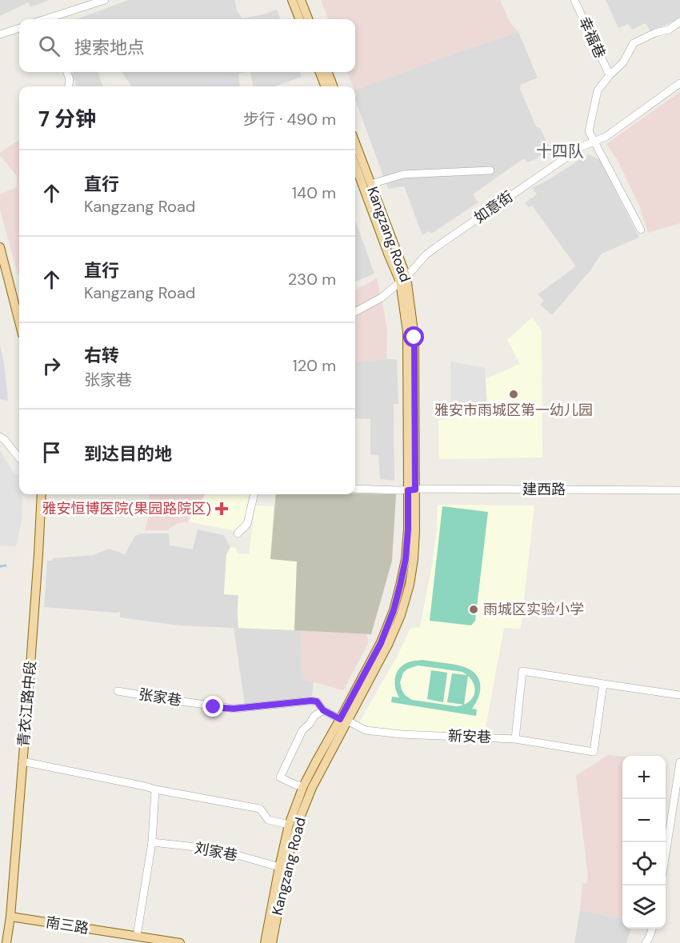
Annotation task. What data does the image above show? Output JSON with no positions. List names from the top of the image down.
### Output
{
  "streets": {
    "main road": ["Kangzang Road", "青衣江路中段", "南三路"],
    "street": [
      "幸福巷",
      "如意街",
      "建西路",
      "张家巷",
      "新安巷",
      "刘家巷"
    ]
  },
  "crossings": [
    ["如意街", "Kangzang Road"],
    ["Kangzang Road", "建西路"],
    ["Kangzang Road", "张家巷"],
    ["Kangzang Road", "新安巷"],
    ["Kangzang Road", "刘家巷"],
    ["张家巷", "新安巷"],
    ["青衣江路中段", "南三路"]
  ],
  "districts": ["十四队"],
  "places": {
    "other": ["雅安市雨城区第一幼儿园", "雨城区实验小学"],
    "health": ["雅安恒博医院(果园路院区)"]
  },
  "page": {
    "search": "搜索地点",
    "heading": ["7 分钟", "步行 · 490 m"],
    "list": [
      ["直行", "Kangzang Road", "140 m"],
      ["直行", "Kangzang Road", "230 m"],
      ["右转", "张家巷", "120 m"],
      "到达目的地"
    ],
    "map_buttons": ["+", "−"]
  }
}
